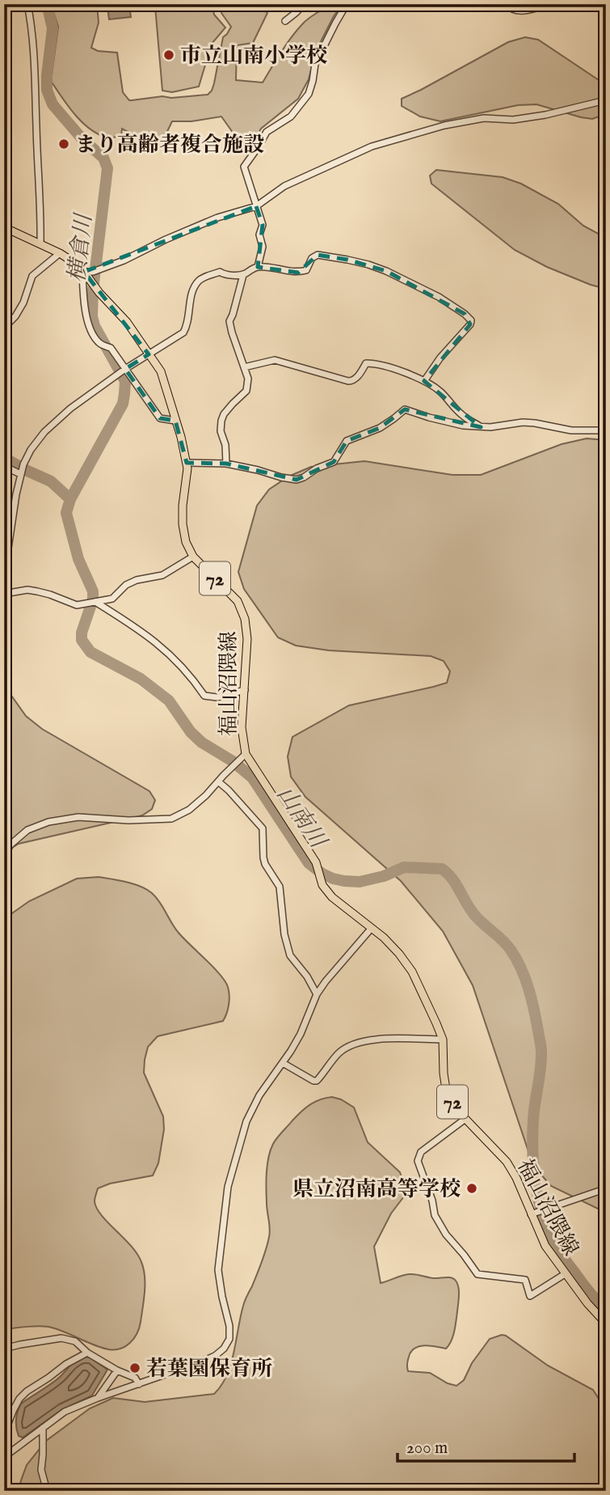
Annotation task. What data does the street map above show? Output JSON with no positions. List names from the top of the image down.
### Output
{
  "streets": {
    "main road": ["72", "福山沼隈線"]
  },
  "water": ["横倉川", "山南川"],
  "places": [
    "市立山南小学校",
    "まり高齢者複合施設",
    "県立沼南高等学校",
    "若葉園保育所"
  ],
  "scale_bar": "200 m"
}
